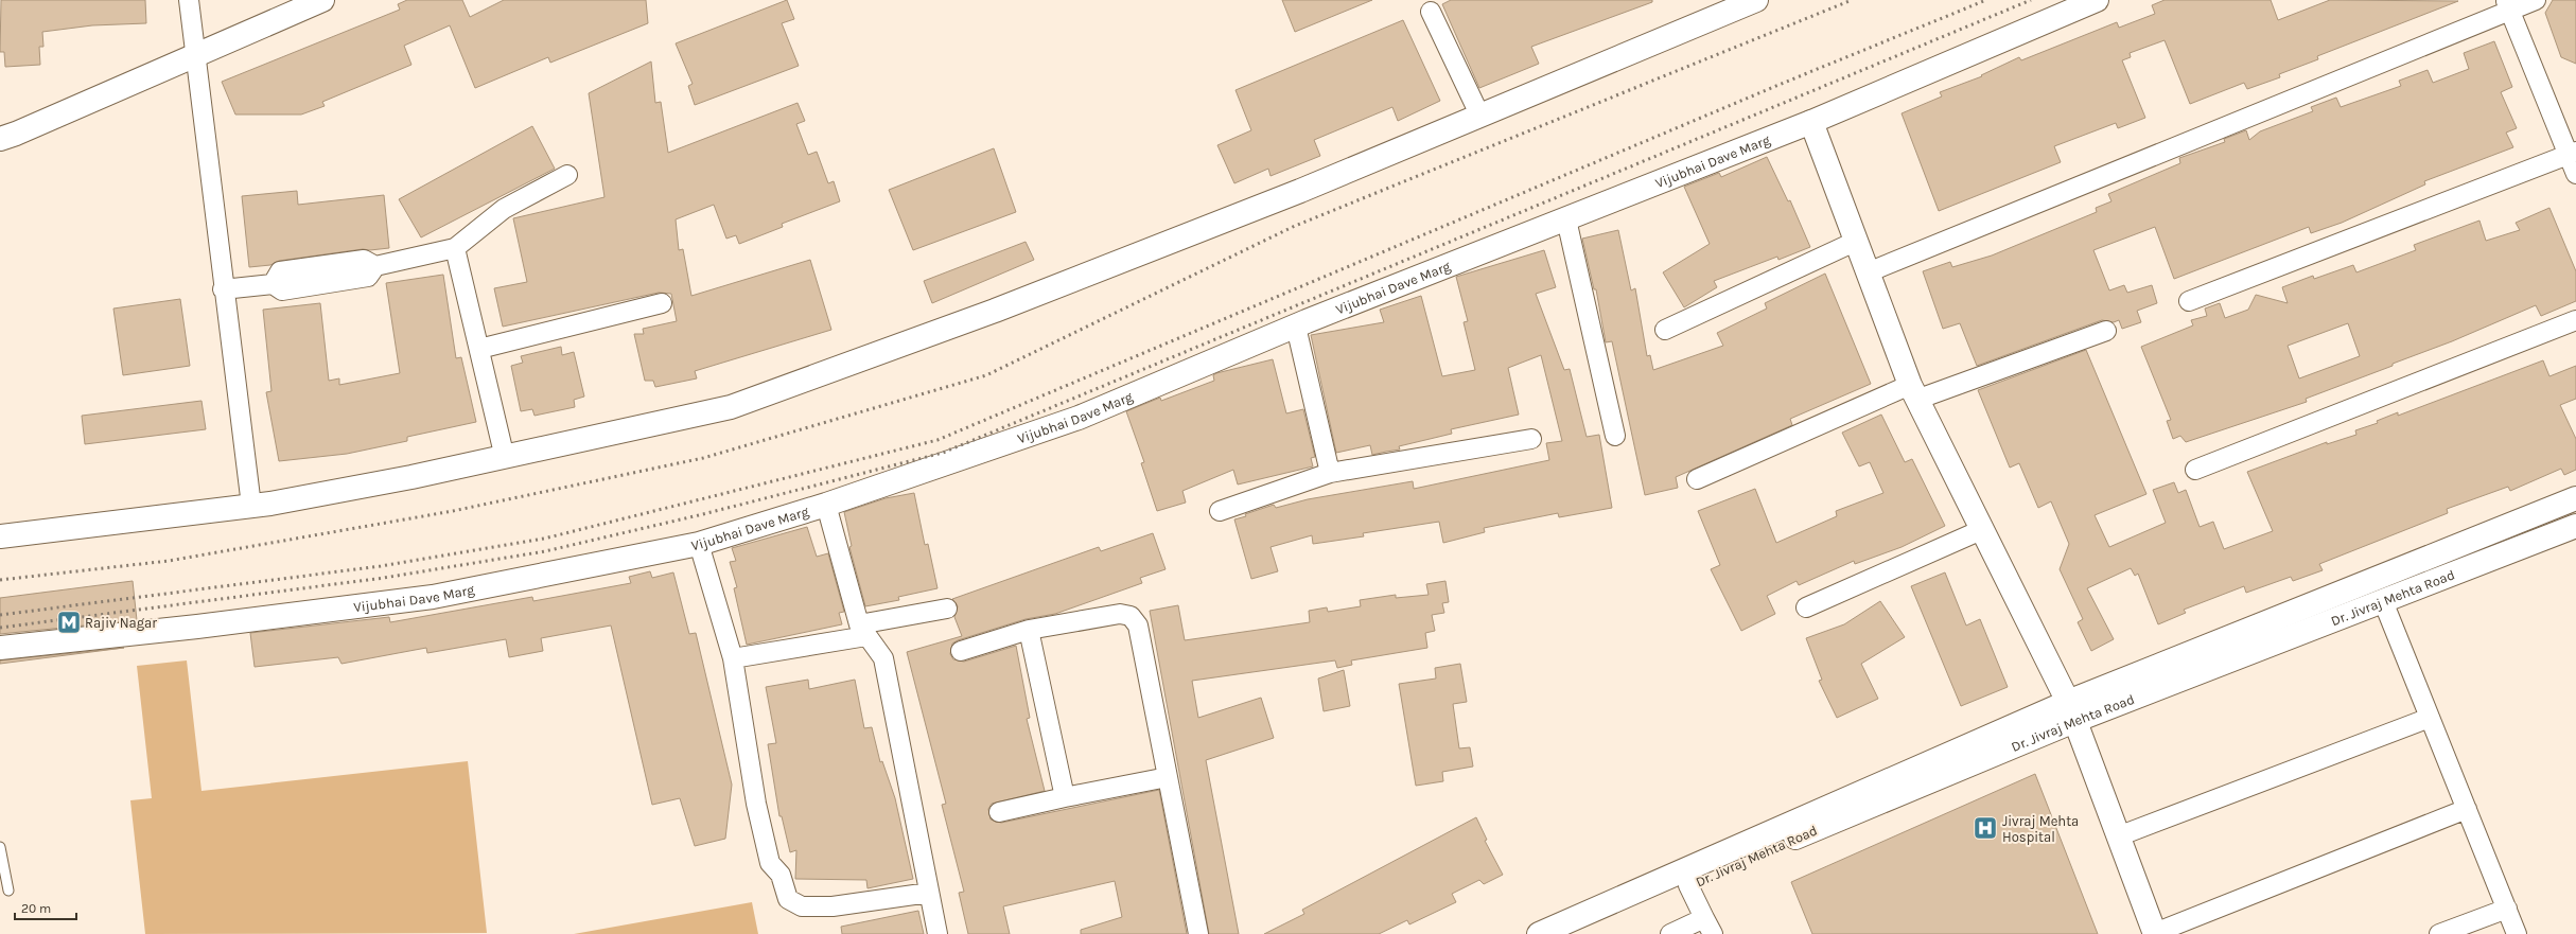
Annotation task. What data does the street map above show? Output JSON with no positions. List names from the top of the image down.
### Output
{
  "streets": {
    "street": ["Vijubhai Dave Marg", "Dr. Jivraj Mehta Road"]
  },
  "places": {
    "metro station": ["Rajiv Nagar"],
    "hospital": ["Jivraj Mehta Hospital"]
  },
  "scale_bar": "20 m"
}
